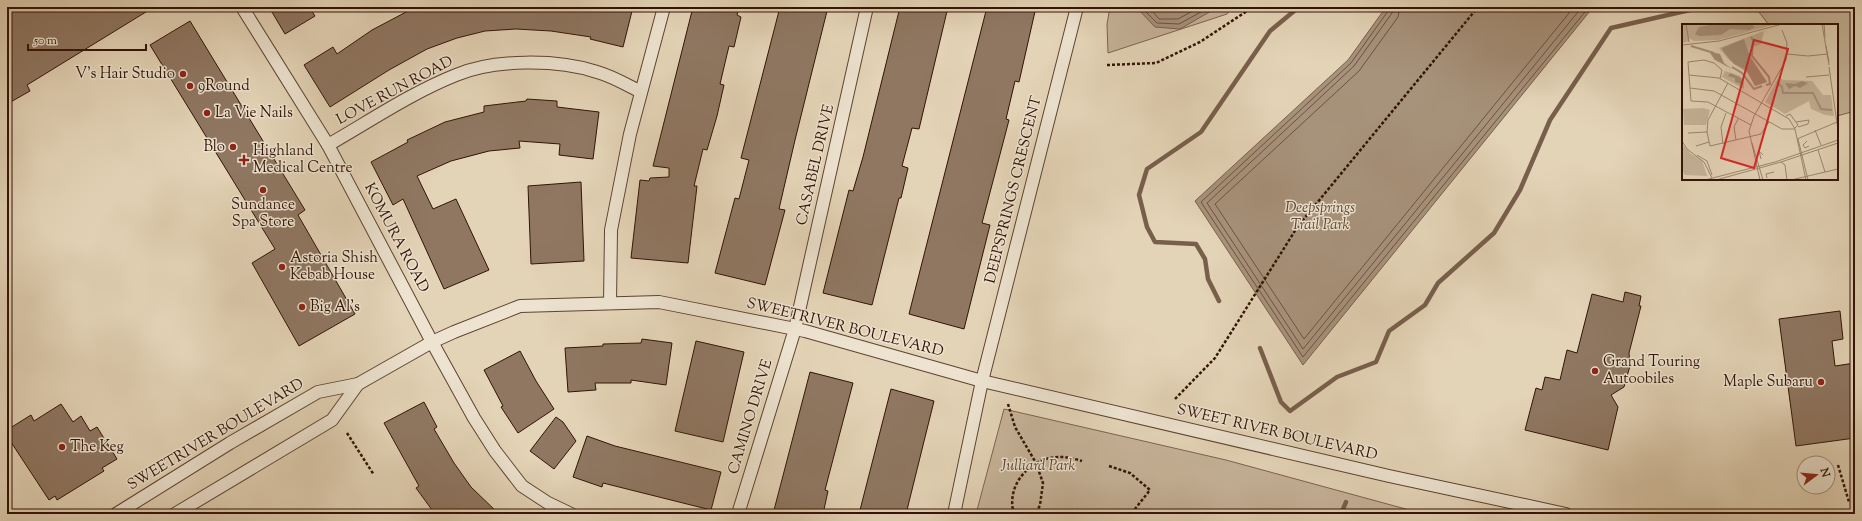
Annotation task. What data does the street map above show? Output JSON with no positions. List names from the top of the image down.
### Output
{
  "streets": {
    "street": [
      "LOVE RUN ROAD",
      "CASABEL DRIVE",
      "DEEPSPRINGS CRESCENT",
      "KOMURA ROAD",
      "SWEETRIVER BOULEVARD",
      "CAMINO DRIVE",
      "SWEET RIVER BOULEVARD"
    ]
  },
  "crossings": [
    ["LOVE RUN ROAD", "KOMURA ROAD"],
    ["CASABEL DRIVE", "SWEETRIVER BOULEVARD"],
    ["CASABEL DRIVE", "CAMINO DRIVE"],
    ["DEEPSPRINGS CRESCENT", "SWEETRIVER BOULEVARD"],
    ["DEEPSPRINGS CRESCENT", "SWEET RIVER BOULEVARD"],
    ["KOMURA ROAD", "SWEETRIVER BOULEVARD"],
    ["SWEETRIVER BOULEVARD", "CAMINO DRIVE"],
    ["SWEETRIVER BOULEVARD", "SWEET RIVER BOULEVARD"]
  ],
  "parks": ["Deepsprings Trail Park", "Julliard Park"],
  "places": {
    "other": [
      "V's Hair Studio",
      "9Round",
      "La Vie Nails",
      "Blo",
      "Sundance Spa Store",
      "Astoria Shish Kebab House",
      "Big Al's",
      "Grand Touring Autoobiles",
      "Maple Subaru",
      "The Keg"
    ],
    "health": ["Highland Medical Centre"]
  },
  "scale_bar": "50 m",
  "north": "right"
}
